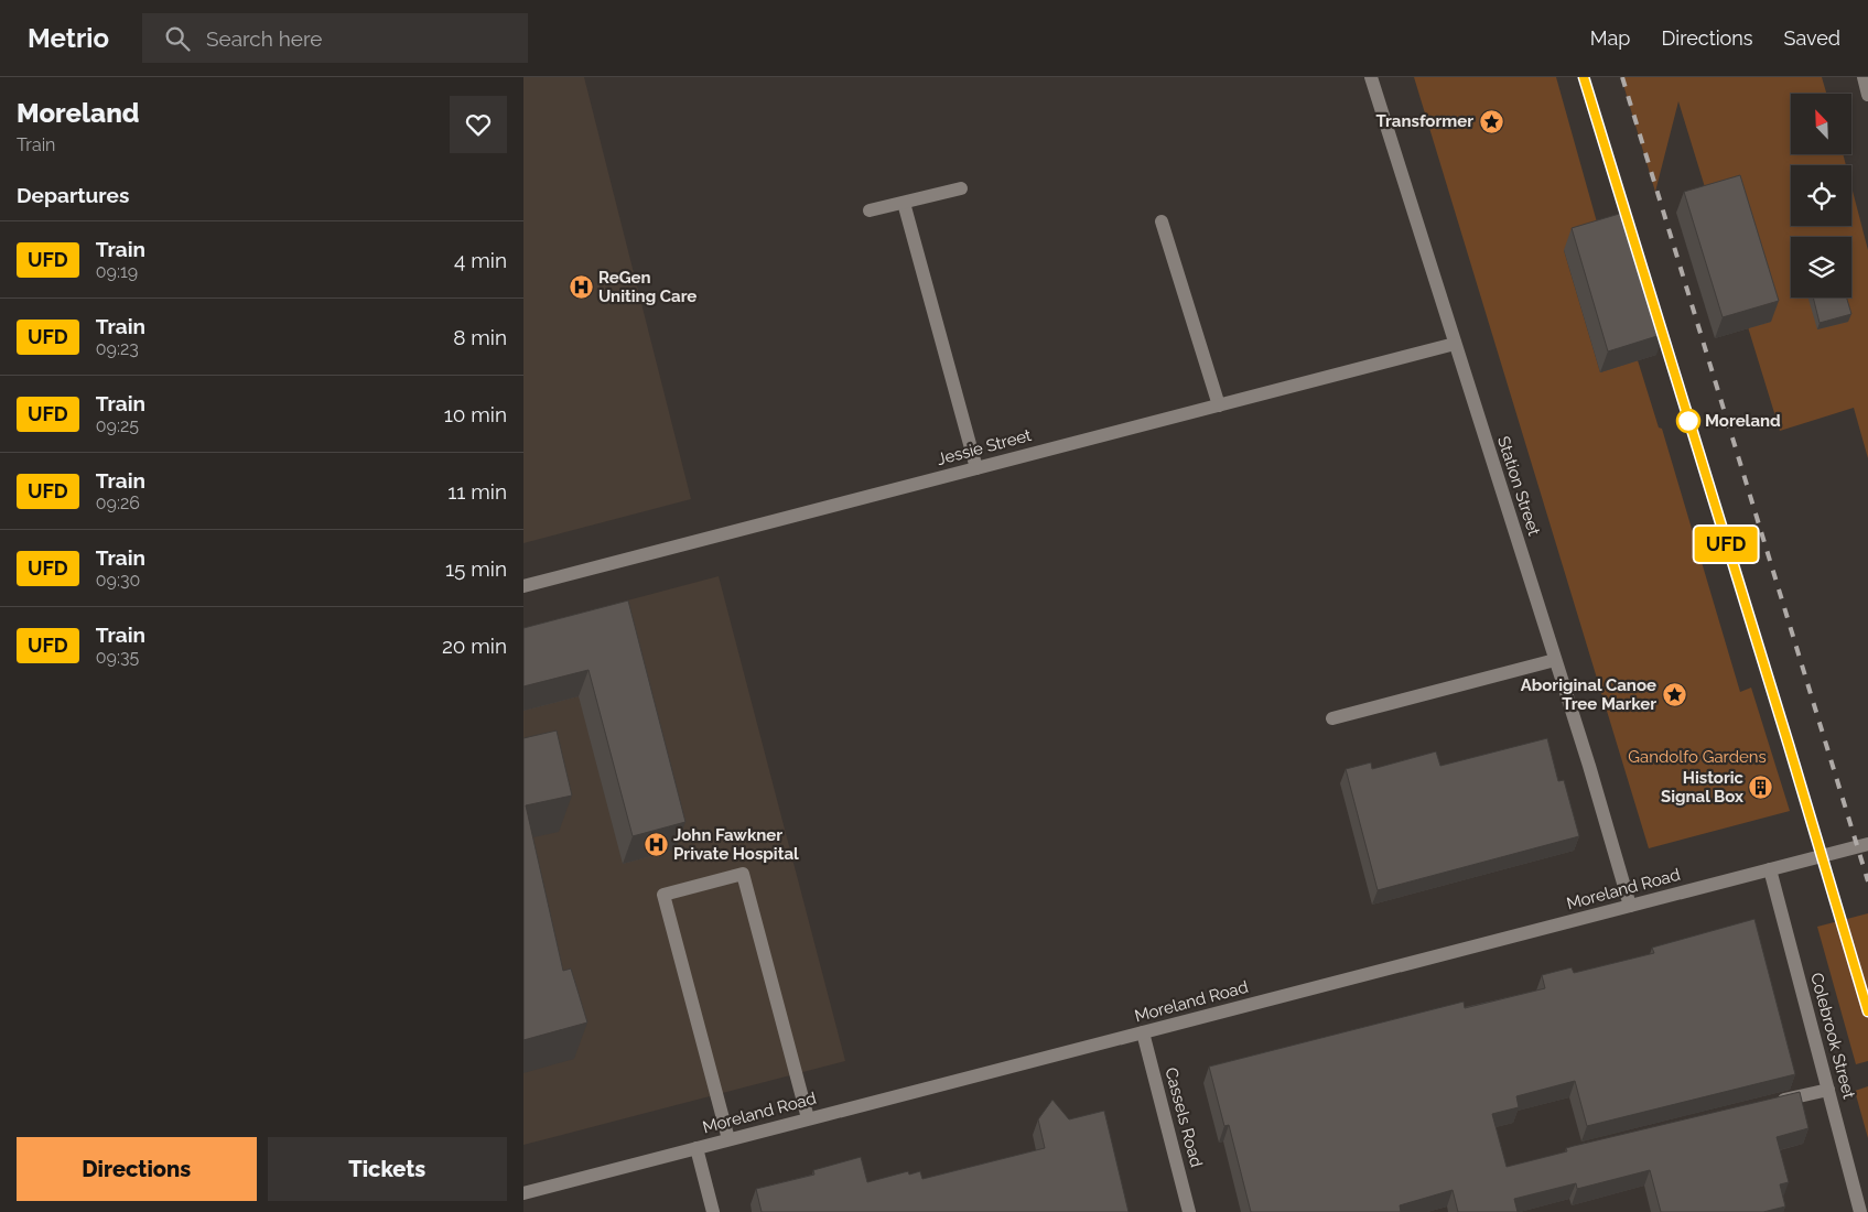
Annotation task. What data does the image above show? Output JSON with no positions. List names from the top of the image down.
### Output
{
  "streets": {
    "street": [
      "Jessie Street",
      "Station Street",
      "Moreland Road",
      "Colebrook Street",
      "Cassels Road"
    ]
  },
  "crossings": [
    ["Jessie Street", "Station Street"],
    ["Station Street", "Moreland Road"],
    ["Moreland Road", "Colebrook Street"],
    ["Moreland Road", "Cassels Road"]
  ],
  "parks": ["Gandolfo Gardens"],
  "places": {
    "place": ["Transformer", "Aboriginal Canoe Tree Marker"],
    "hospital": ["ReGen Uniting Care", "John Fawkner Private Hospital"],
    "other": ["Moreland"],
    "building": ["Historic Signal Box"]
  },
  "north": "top left",
  "page": {
    "header": "Metrio",
    "search": "Search here",
    "nav": ["Map", "Directions", "Saved"],
    "heading": [
      ["Moreland", "Train"],
      "Departures"
    ],
    "on_map": "UFD",
    "list": [
      {
        "mark": "UFD",
        "name": "Train",
        "note": "09:19",
        "value": "4 min"
      },
      {
        "mark": "UFD",
        "name": "Train",
        "note": "09:23",
        "value": "8 min"
      },
      {
        "mark": "UFD",
        "name": "Train",
        "note": "09:25",
        "value": "10 min"
      },
      {
        "mark": "UFD",
        "name": "Train",
        "note": "09:26",
        "value": "11 min"
      },
      {
        "mark": "UFD",
        "name": "Train",
        "note": "09:30",
        "value": "15 min"
      },
      {
        "mark": "UFD",
        "name": "Train",
        "note": "09:35",
        "value": "20 min"
      }
    ],
    "buttons": ["Directions", "Tickets"]
  }
}
